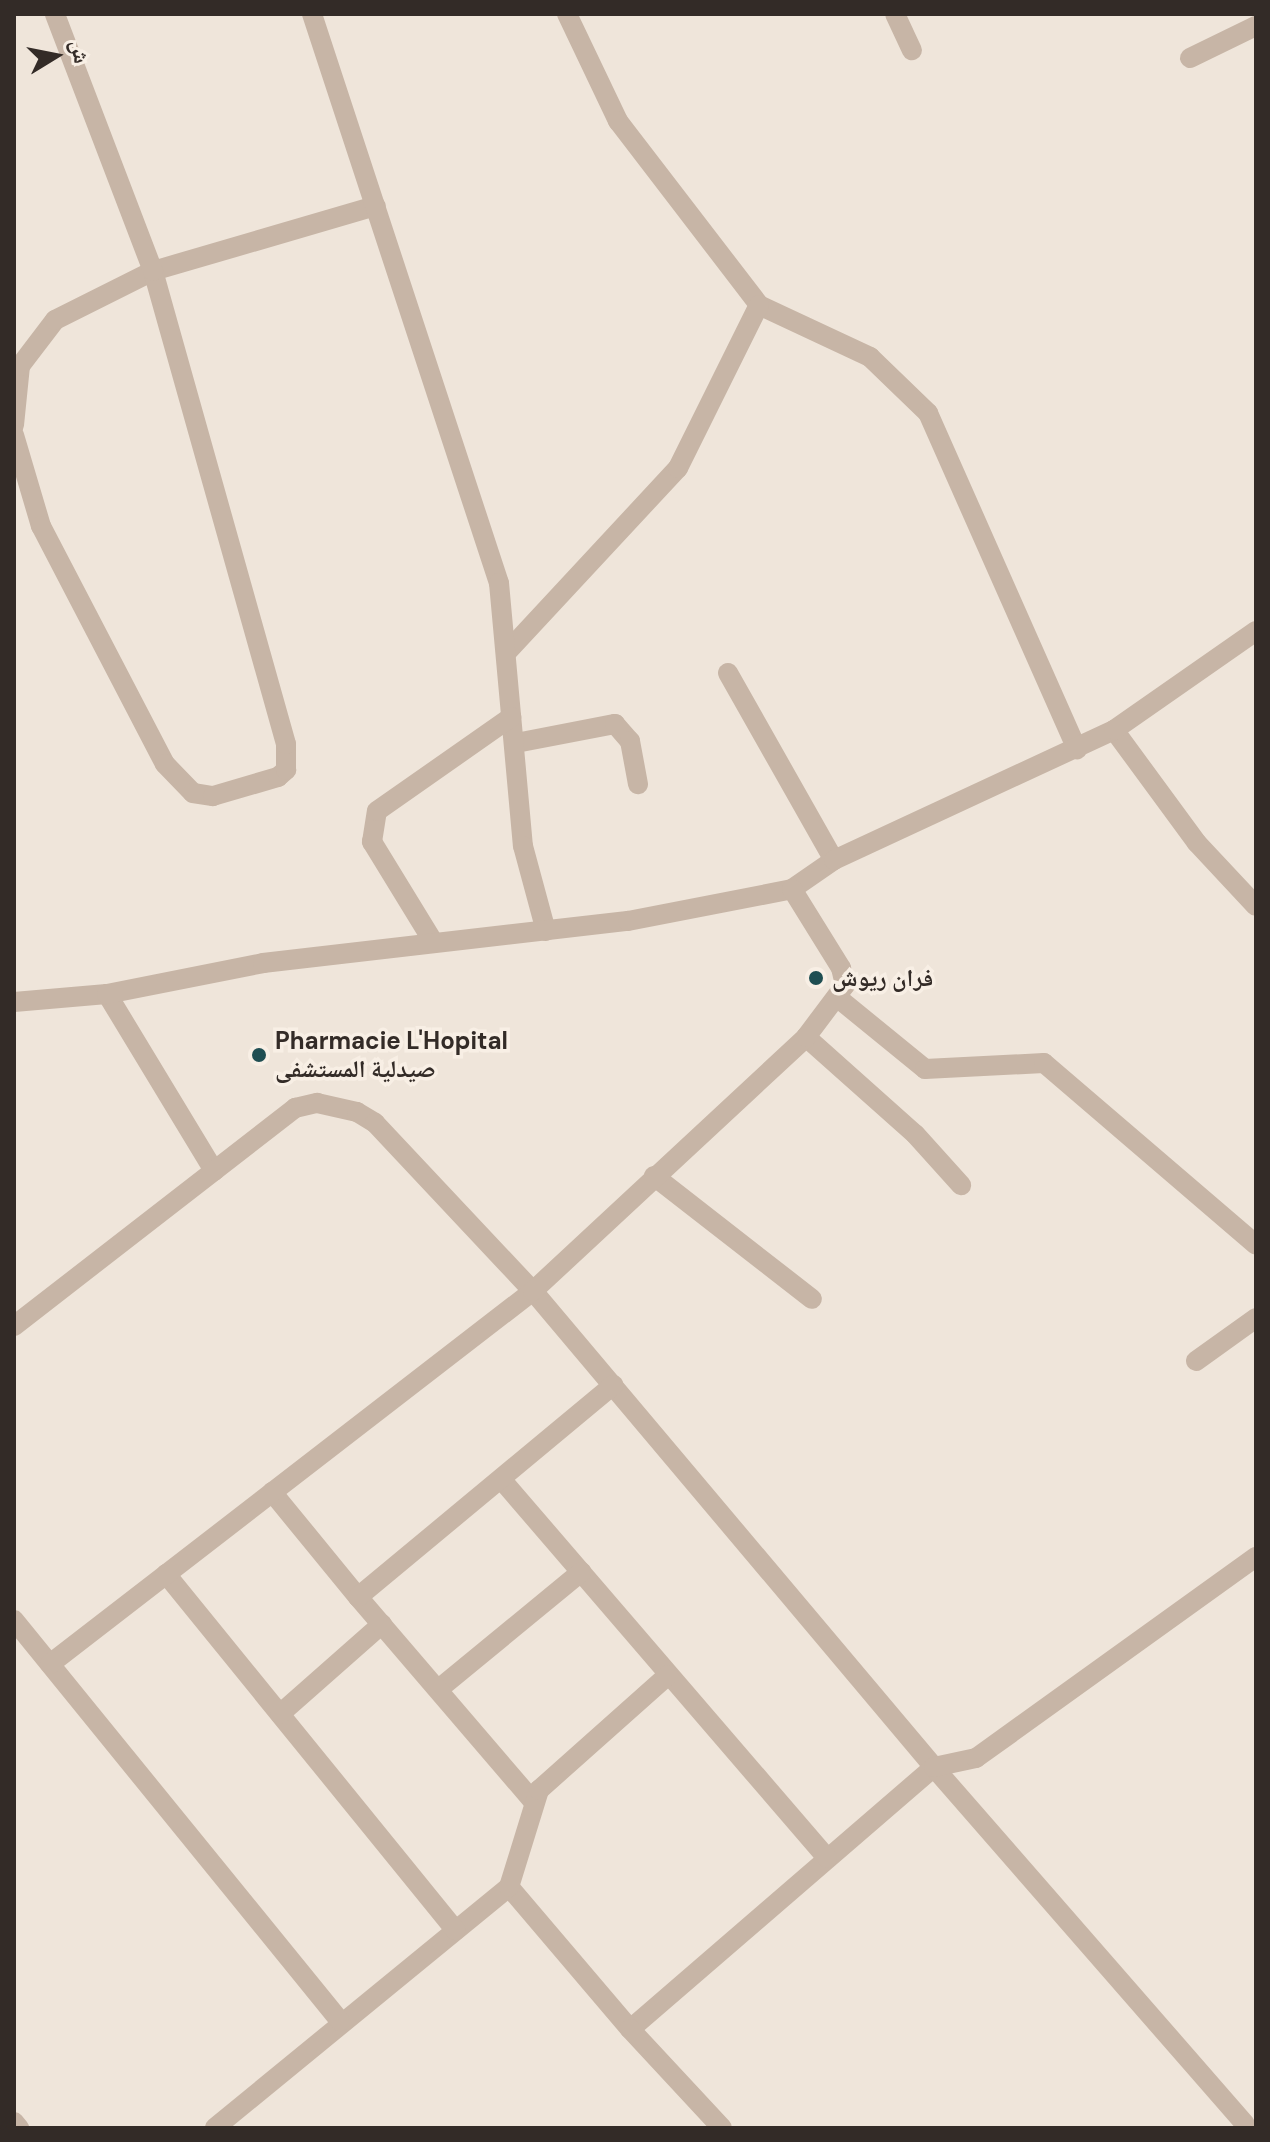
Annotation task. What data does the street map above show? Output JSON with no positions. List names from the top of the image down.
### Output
{
  "places": ["فران ريوش", "Pharmacie L'Hopital صيدلية المستشفى"],
  "north": "right"
}
